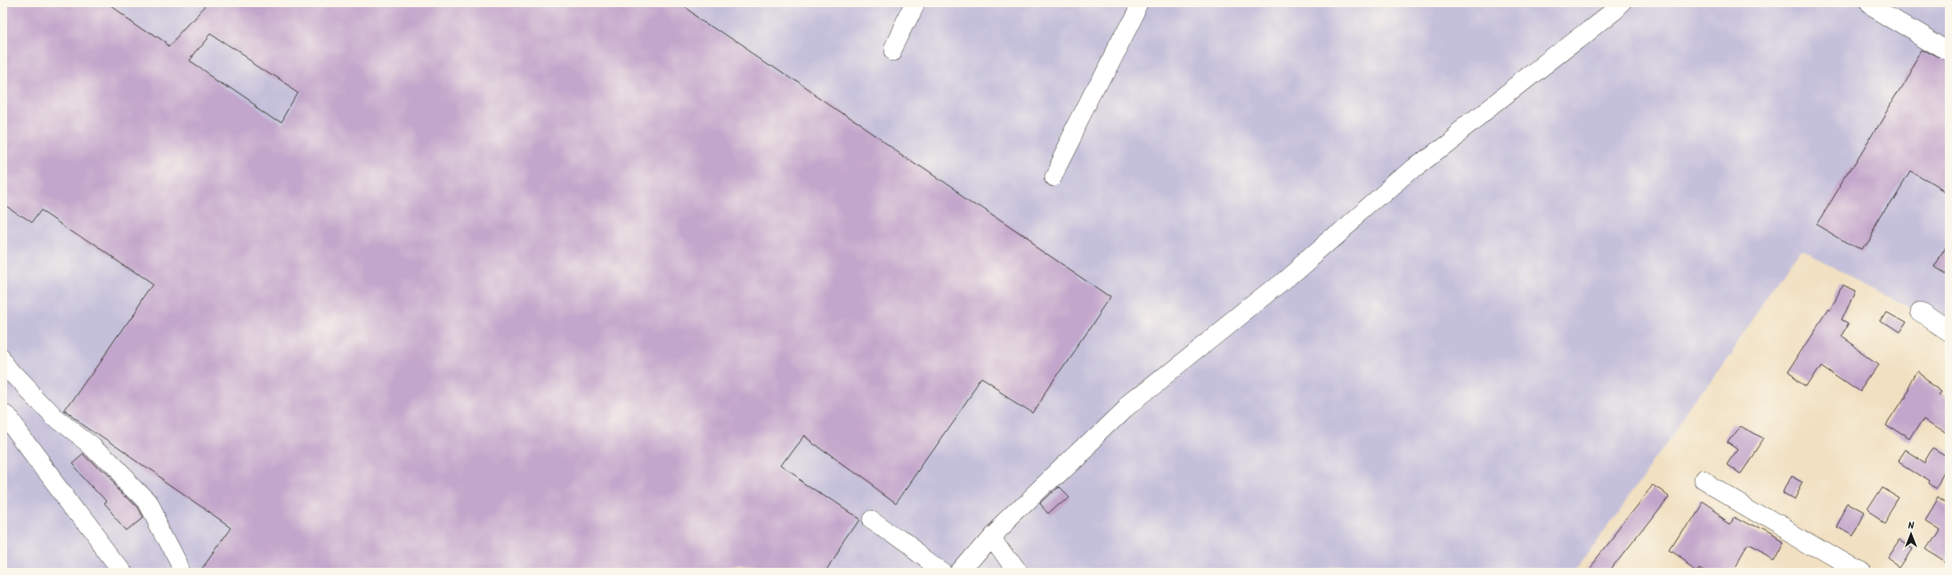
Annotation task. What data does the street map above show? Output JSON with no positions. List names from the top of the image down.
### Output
{
  "north": "top"
}
